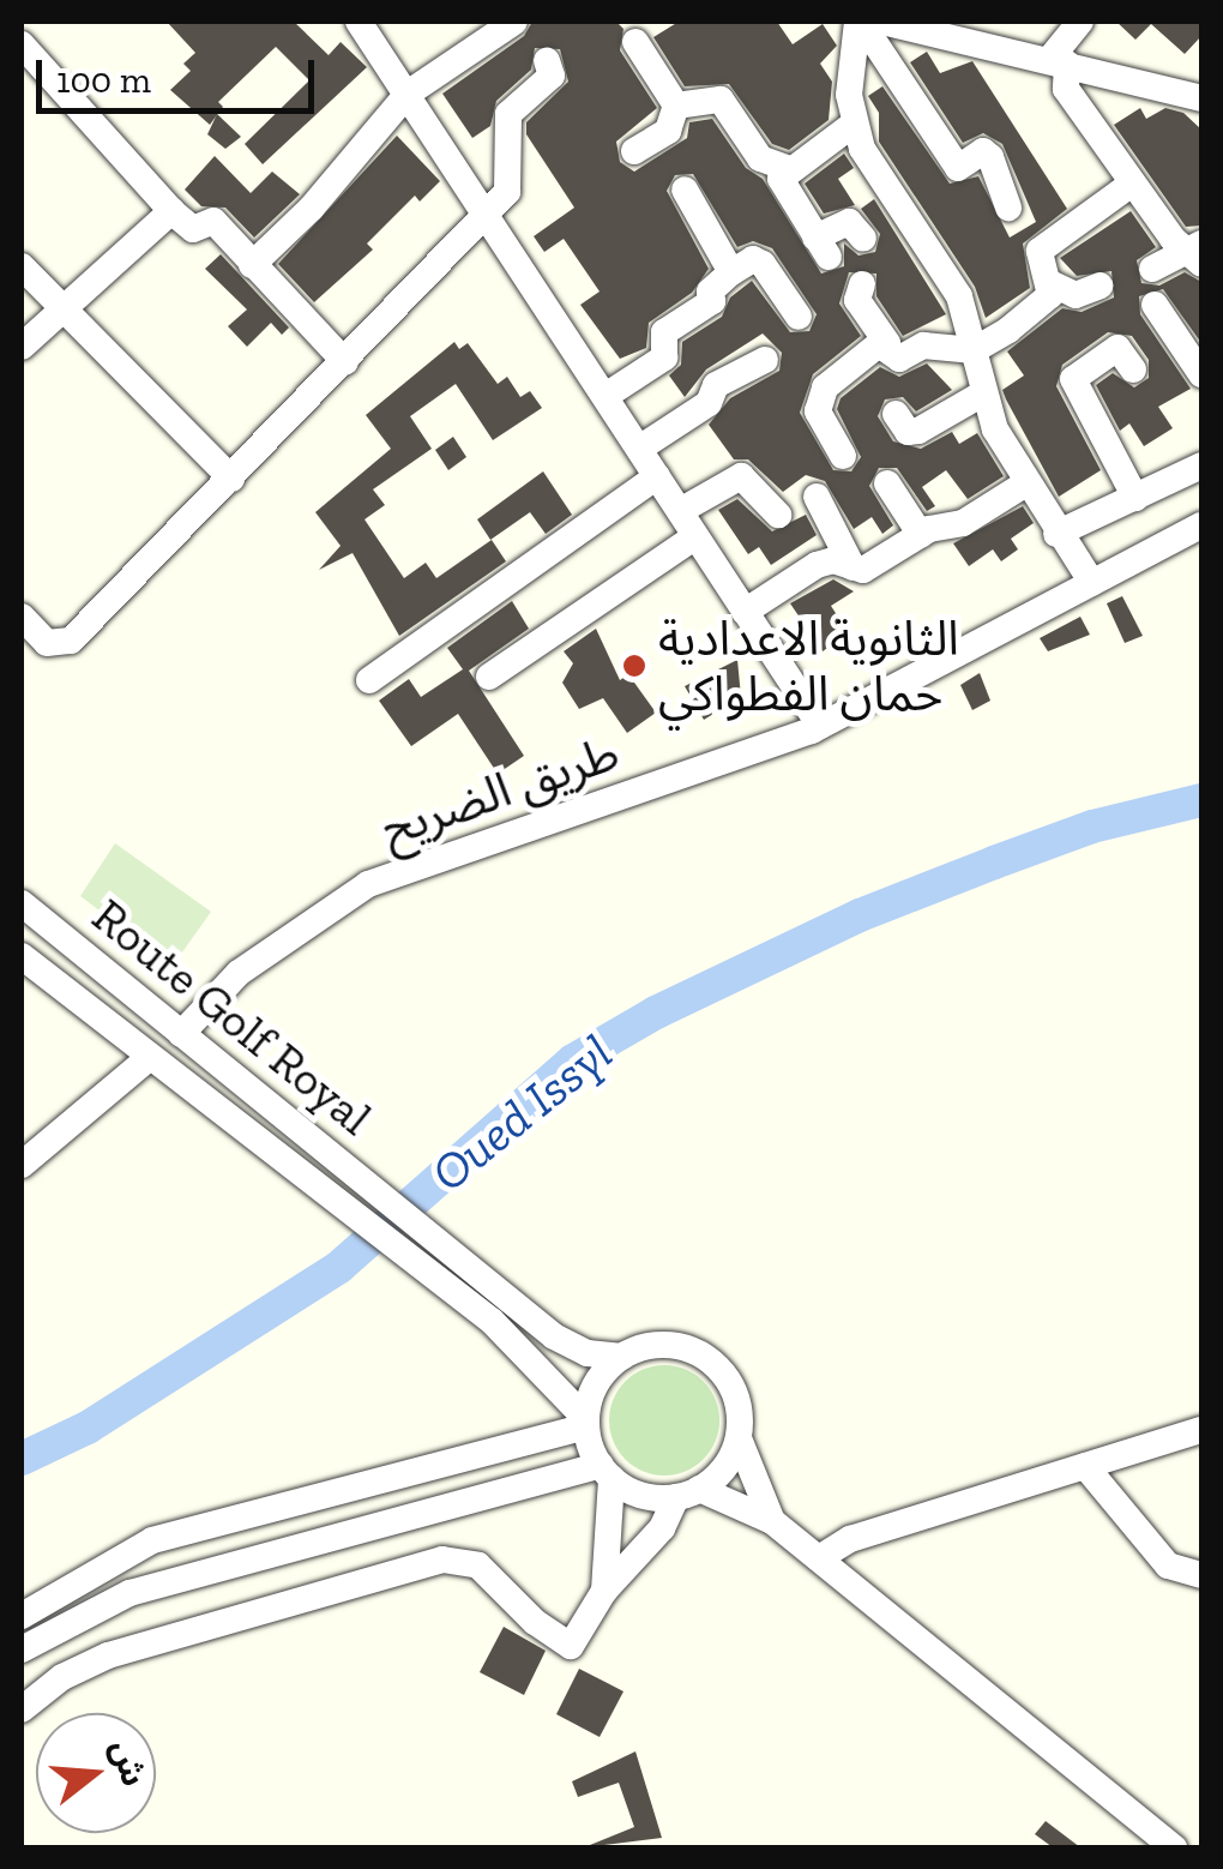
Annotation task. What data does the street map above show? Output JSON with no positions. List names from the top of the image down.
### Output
{
  "streets": {
    "street": ["طريق الضريح", "Route Golf Royal"]
  },
  "crossings": [
    ["طريق الضريح", "Route Golf Royal"]
  ],
  "water": ["Oued Issyl"],
  "places": ["الثانوية الاعدادية حمان الفطواكي"],
  "scale_bar": "100 m",
  "north": "right"
}
